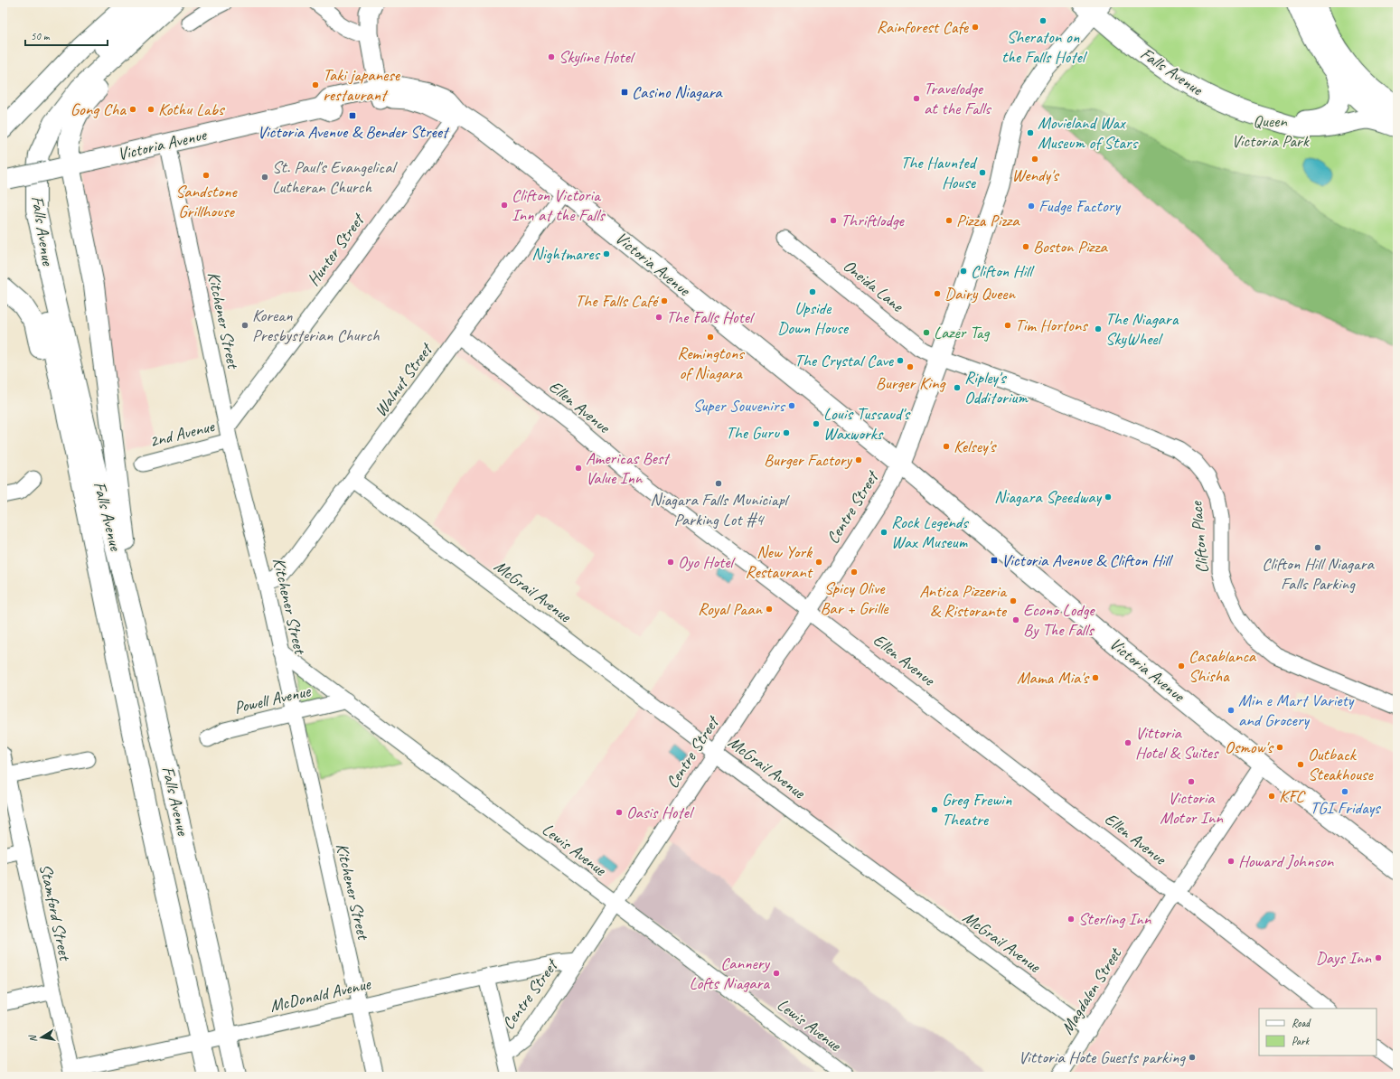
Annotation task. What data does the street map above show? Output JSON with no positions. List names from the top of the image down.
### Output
{
  "streets": {
    "highway": ["Falls Avenue"],
    "main road": ["Victoria Avenue"],
    "street": [
      "Hunter Street",
      "Oneida Lane",
      "Kitchener Street",
      "Walnut Street",
      "Ellen Avenue",
      "2nd Avenue",
      "Centre Street",
      "Clifton Place",
      "McGrail Avenue",
      "Powell Avenue",
      "Lewis Avenue",
      "Stamford Street",
      "Magdalen Street",
      "McDonald Avenue"
    ]
  },
  "crossings": [
    ["Falls Avenue", "McDonald Avenue"],
    ["Victoria Avenue", "Hunter Street"],
    ["Victoria Avenue", "Kitchener Street"],
    ["Victoria Avenue", "Walnut Street"],
    ["Victoria Avenue", "Centre Street"],
    ["Victoria Avenue", "Magdalen Street"],
    ["Hunter Street", "Kitchener Street"],
    ["Hunter Street", "2nd Avenue"],
    ["Oneida Lane", "Clifton Place"],
    ["Kitchener Street", "Walnut Street"],
    ["Kitchener Street", "2nd Avenue"],
    ["Kitchener Street", "Powell Avenue"],
    ["Kitchener Street", "Lewis Avenue"],
    ["Kitchener Street", "McDonald Avenue"],
    ["Walnut Street", "Ellen Avenue"],
    ["Walnut Street", "McGrail Avenue"],
    ["Ellen Avenue", "Centre Street"],
    ["Ellen Avenue", "Magdalen Street"],
    ["Centre Street", "McGrail Avenue"],
    ["Centre Street", "Lewis Avenue"],
    ["Centre Street", "McDonald Avenue"],
    ["McGrail Avenue", "Magdalen Street"],
    ["Powell Avenue", "Lewis Avenue"],
    ["Stamford Street", "McDonald Avenue"]
  ],
  "parks": ["Queen Victoria Park"],
  "places": {
    "other": [
      "Sheraton on the Falls Hotel",
      "Rainforest Cafe",
      "Skyline Hotel",
      "Taki japanese restaurant",
      "Travelodge at the Falls",
      "Gong Cha",
      "Kothu Labs",
      "Movieland Wax Museum of Stars",
      "Wendy's",
      "The Haunted House",
      "Sandstone Grillhouse",
      "St. Paul's Evangelical Lutheran Church",
      "Clifton Victoria Inn at the Falls",
      "Fudge Factory",
      "Thriftlodge",
      "Pizza Pizza",
      "Boston Pizza",
      "Nightmares",
      "Clifton Hill",
      "Upside Down House",
      "Dairy Queen",
      "The Falls Café",
      "The Falls Hotel",
      "Korean Presbysterian Church",
      "Tim Hortons",
      "The Niagara SkyWheel",
      "Lazer Tag",
      "Remingtons of Niagara",
      "The Crystal Cave",
      "Burger King",
      "Ripley's Odditorium",
      "Super Souvenirs",
      "Louis Tussaud's Waxworks",
      "The Guru",
      "Kelsey's",
      "Burger Factory",
      "Americas Best Value Inn",
      "Niagara Falls Municiapl Parking Lot #4",
      "Niagara Speedway",
      "Rock Legends Wax Museum",
      "Clifton Hill Niagara Falls Parking",
      "Oyo Hotel",
      "New York Restaurant",
      "Spicy Olive Bar + Grille",
      "Antica Pizzeria & Ristorante",
      "Royal Paan",
      "Econo Lodge By The Falls",
      "Casablanca Shisha",
      "Mama Mia's",
      "Min e Mart Variety and Grocery",
      "Vittoria Hotel & Suites",
      "Osmow's",
      "Outback Steakhouse",
      "Victoria Motor Inn",
      "TGI Fridays",
      "KFC",
      "Greg Frewin Theatre",
      "Oasis Hotel",
      "Howard Johnson",
      "Sterling Inn",
      "Days Inn",
      "Cannery Lofts Niagara",
      "Vittoria Hote Guests parking"
    ],
    "transit": ["Casino Niagara", "Victoria Avenue & Bender Street", "Victoria Avenue & Clifton Hill"]
  },
  "legend": ["Road", "Park"],
  "scale_bar": "50 m",
  "north": "left"
}
